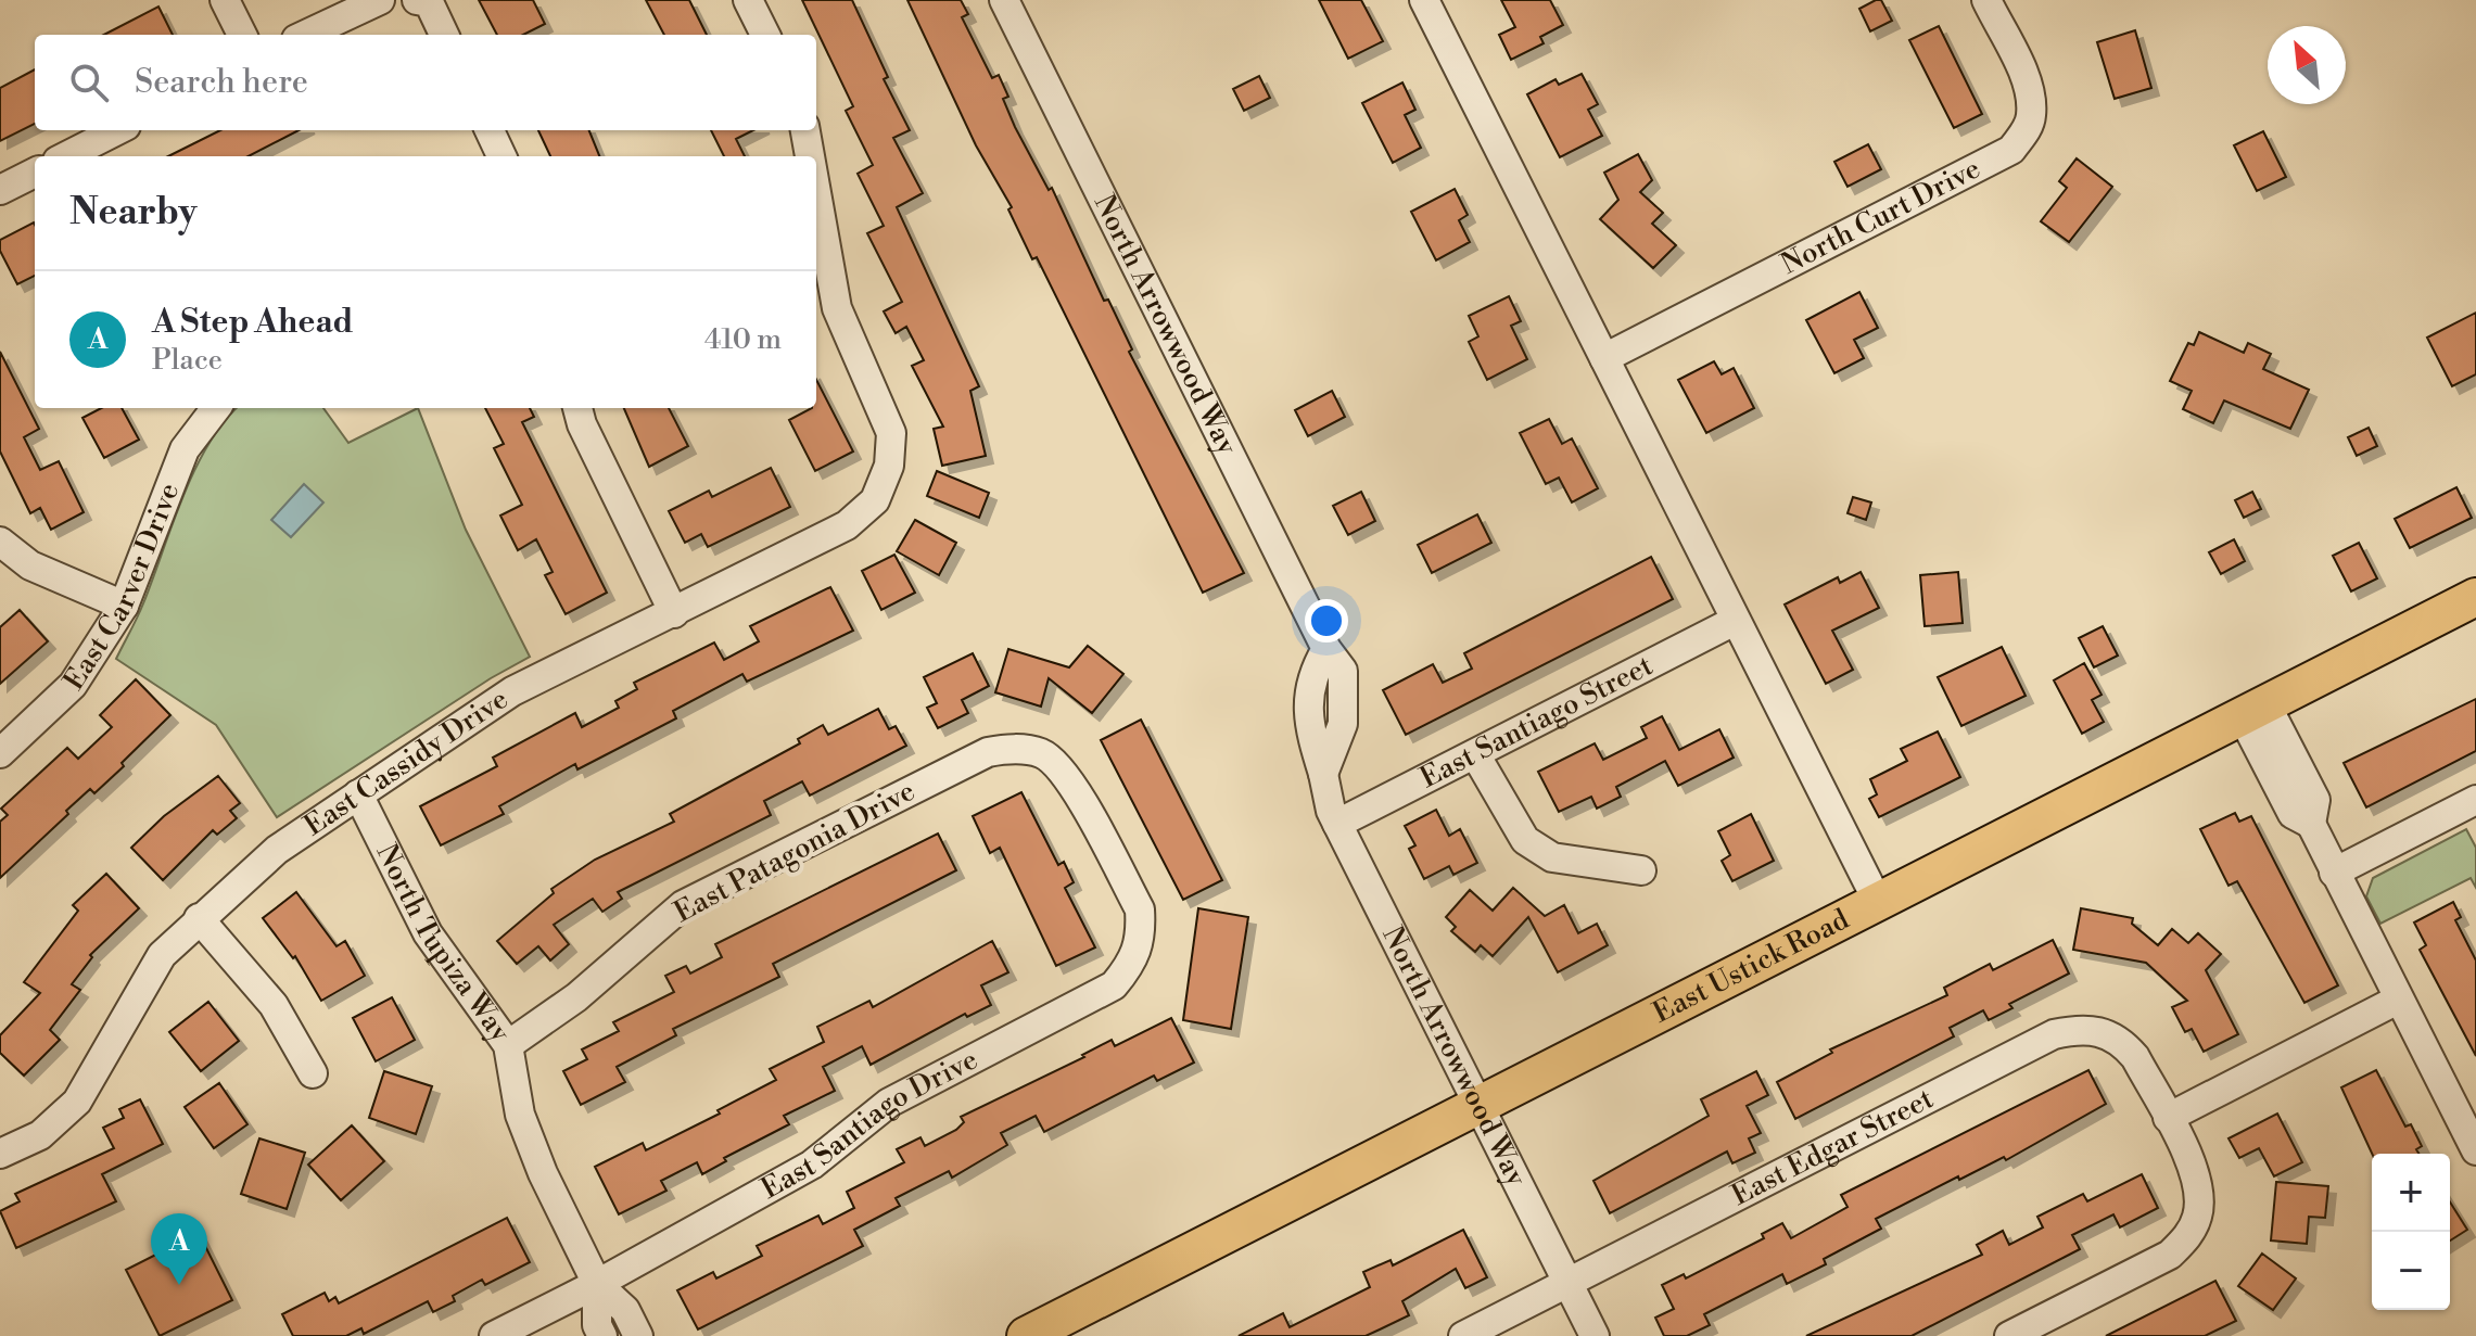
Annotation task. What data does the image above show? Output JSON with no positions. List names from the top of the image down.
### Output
{
  "streets": {
    "main road": ["East Ustick Road"],
    "street": [
      "North Curt Drive",
      "North Arrowwood Way",
      "East Carver Drive",
      "East Santiago Street",
      "East Cassidy Drive",
      "East Patagonia Drive",
      "North Tupiza Way",
      "East Santiago Drive",
      "East Edgar Street"
    ]
  },
  "crossings": [
    ["North Arrowwood Way", "East Santiago Street"],
    ["North Arrowwood Way", "East Ustick Road"],
    ["North Arrowwood Way", "East Edgar Street"],
    ["East Cassidy Drive", "North Tupiza Way"],
    ["East Patagonia Drive", "North Tupiza Way"],
    ["East Patagonia Drive", "East Santiago Drive"],
    ["North Tupiza Way", "East Santiago Drive"]
  ],
  "north": "top left",
  "page": {
    "search": "Search here",
    "heading": "Nearby",
    "list": [
      {
        "mark": "A",
        "name": "A Step Ahead",
        "note": "Place",
        "value": "410 m"
      }
    ],
    "map_buttons": ["+", "−"],
    "pins": "A"
  }
}
